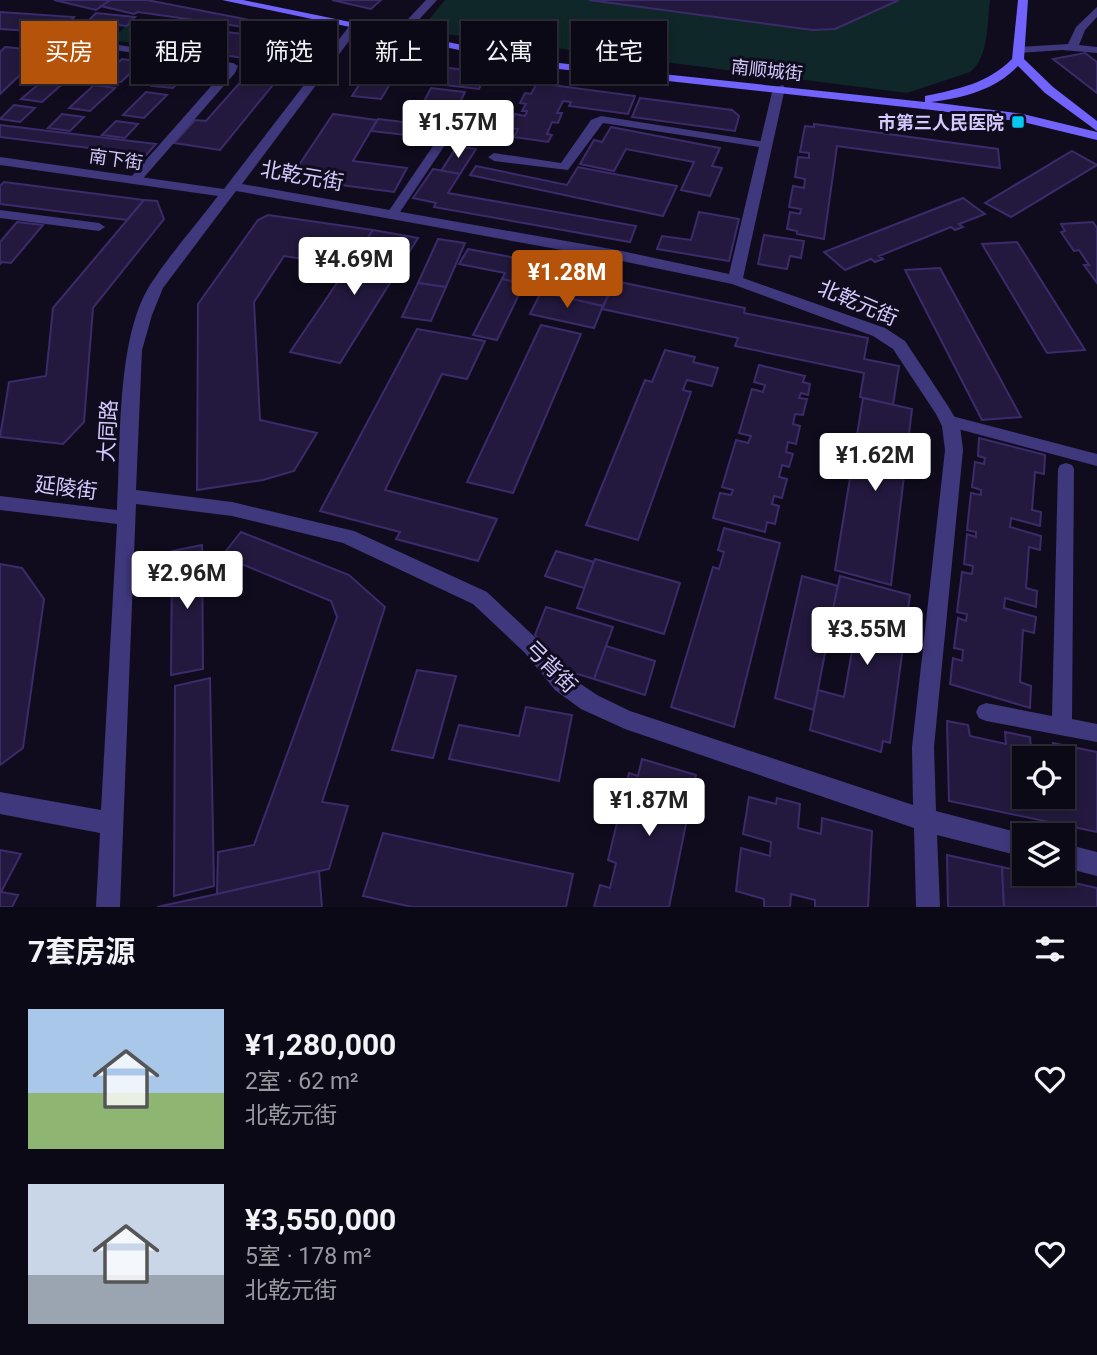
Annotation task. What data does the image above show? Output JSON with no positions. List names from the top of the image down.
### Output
{
  "streets": {
    "street": [
      "南顺城街",
      "南下街",
      "北乾元街",
      "大同路",
      "延陵街",
      "弓背街"
    ]
  },
  "crossings": [
    ["南下街", "北乾元街"],
    ["南下街", "大同路"],
    ["北乾元街", "大同路"],
    ["北乾元街", "弓背街"],
    ["大同路", "延陵街"],
    ["大同路", "弓背街"]
  ],
  "places": {
    "transit": ["市第三人民医院"]
  },
  "page": {
    "chip": [
      "买房",
      "租房",
      "筛选",
      "新上",
      "公寓",
      "住宅"
    ],
    "price": [
      "¥1.57M",
      "¥4.69M",
      "¥1.28M",
      "¥1.62M",
      "¥2.96M",
      "¥3.55M",
      "¥1.87M"
    ],
    "heading": "7套房源",
    "list": [
      {
        "name": "¥1,280,000",
        "note": "2室 · 62 m² · 北乾元街"
      },
      {
        "name": "¥3,550,000",
        "note": "5室 · 178 m² · 北乾元街"
      }
    ]
  }
}
